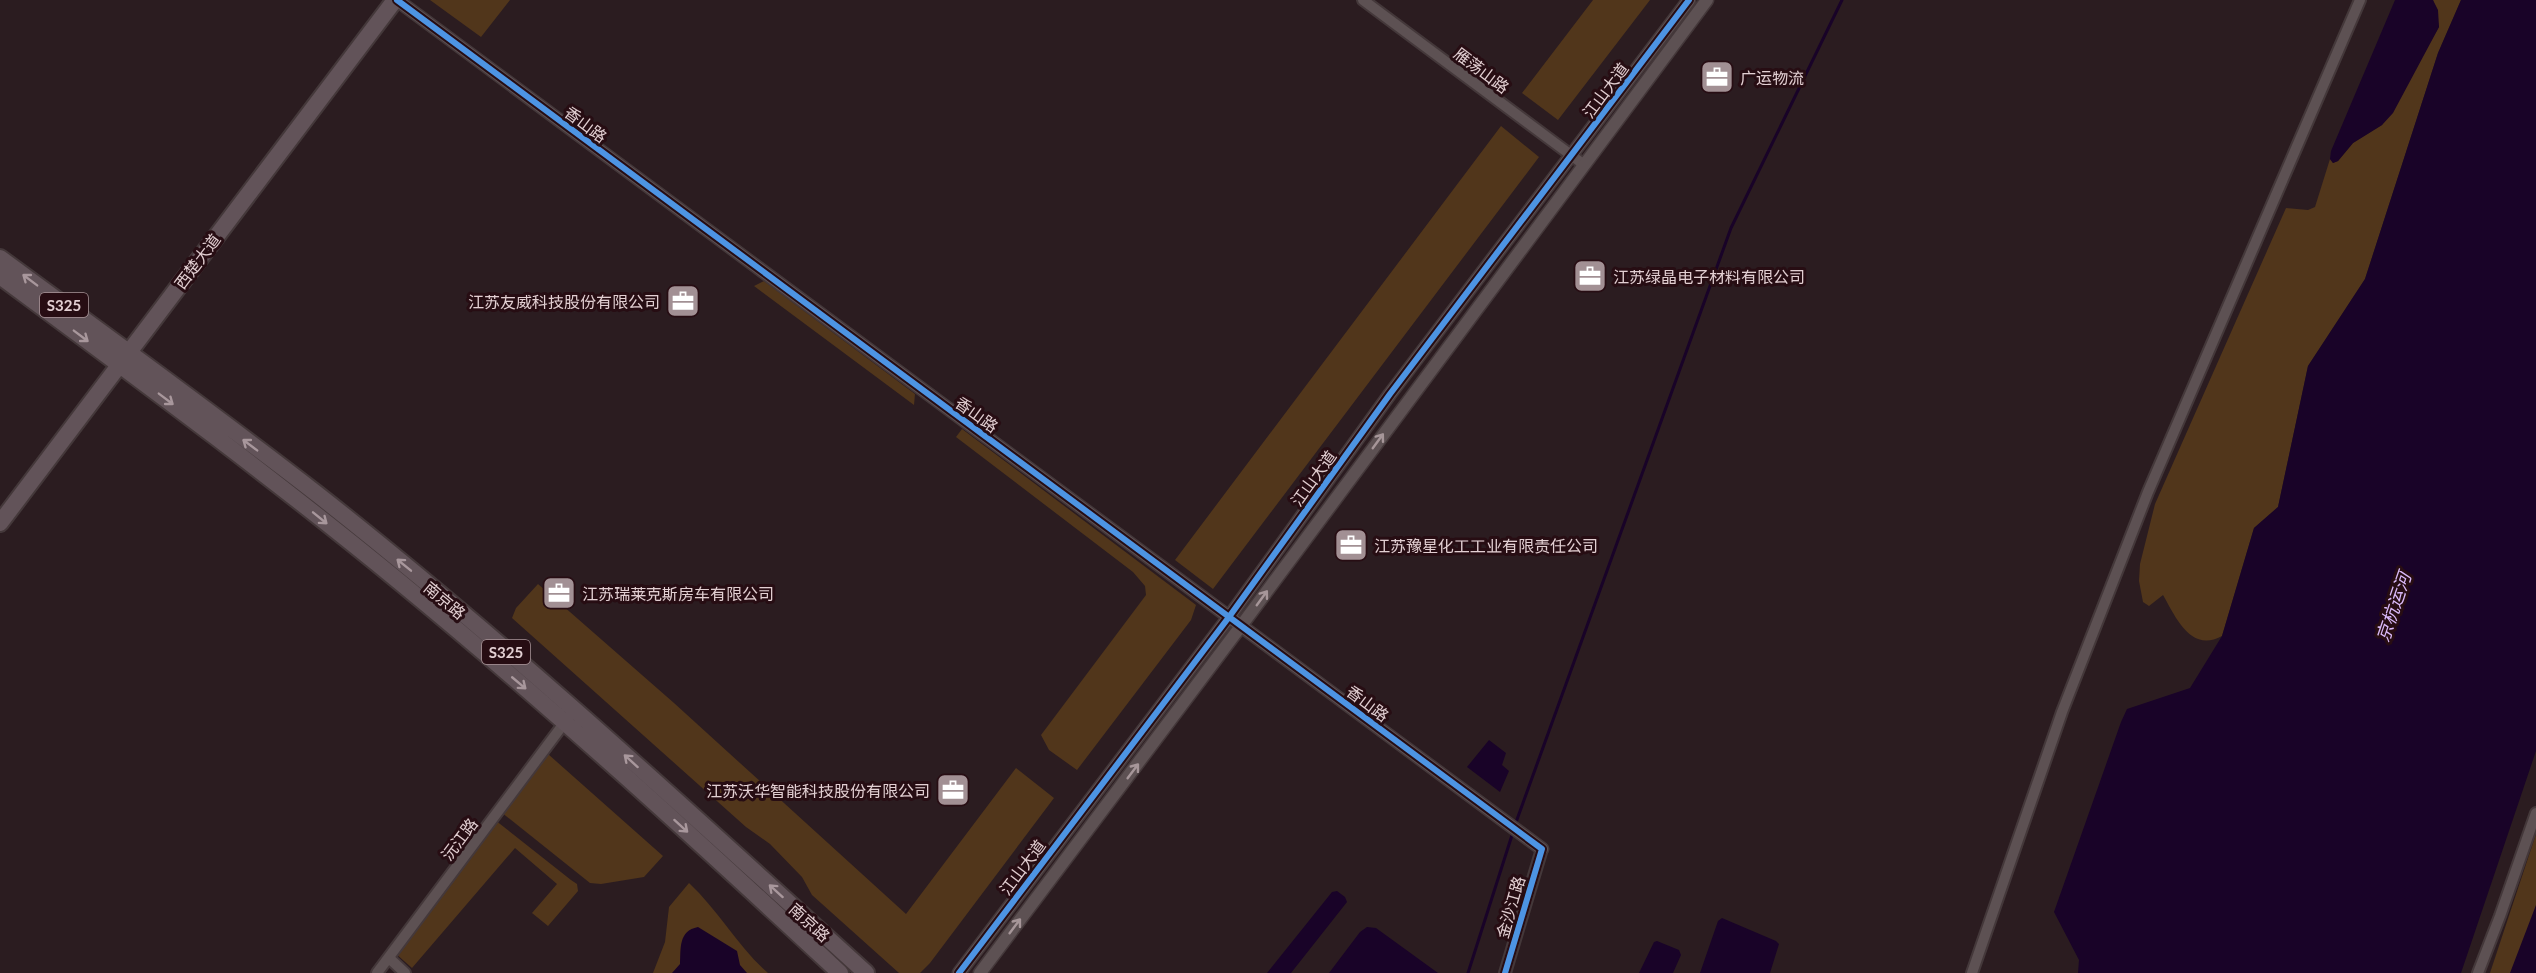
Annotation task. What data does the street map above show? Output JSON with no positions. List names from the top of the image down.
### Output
{
  "streets": {
    "main road": ["西楚大道", "S325", "南京路"],
    "street": [
      "雁荡山路",
      "江山大道",
      "香山路",
      "沅江路",
      "金沙江路"
    ]
  },
  "crossings": [
    ["雁荡山路", "江山大道"],
    ["江山大道", "香山路"],
    ["香山路", "西楚大道"],
    ["香山路", "金沙江路"],
    ["西楚大道", "南京路"],
    ["南京路", "沅江路"]
  ],
  "water": ["京杭运河"],
  "places": {
    "office": [
      "广运物流",
      "江苏绿晶电子材料有限公司",
      "江苏友威科技股份有限公司",
      "江苏豫星化工工业有限责任公司",
      "江苏瑞莱克斯房车有限公司",
      "江苏沃华智能科技股份有限公司"
    ]
  }
}
